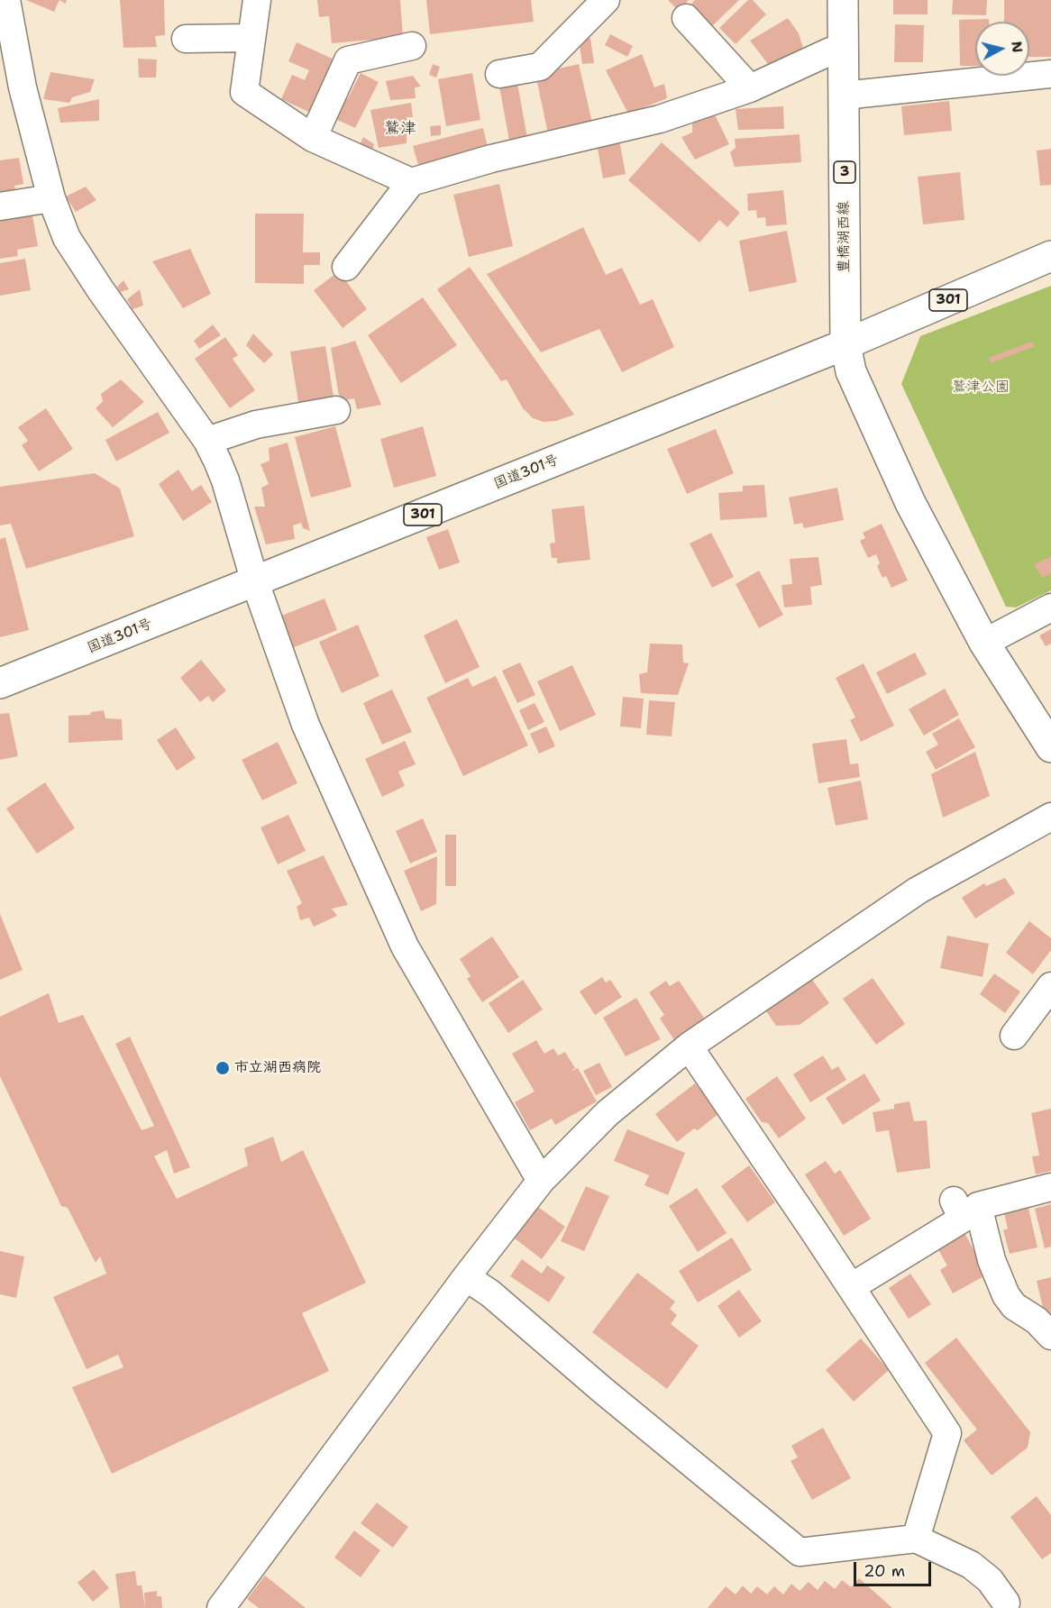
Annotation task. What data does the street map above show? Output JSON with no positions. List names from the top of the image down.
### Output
{
  "streets": {
    "main road": [
      "3",
      "豊橋湖西線",
      "301",
      "国道301号"
    ]
  },
  "crossings": [
    ["豊橋湖西線", "国道301号"]
  ],
  "districts": ["鷲津"],
  "parks": ["鷲津公園"],
  "places": ["市立湖西病院"],
  "scale_bar": "20 m",
  "north": "right"
}
